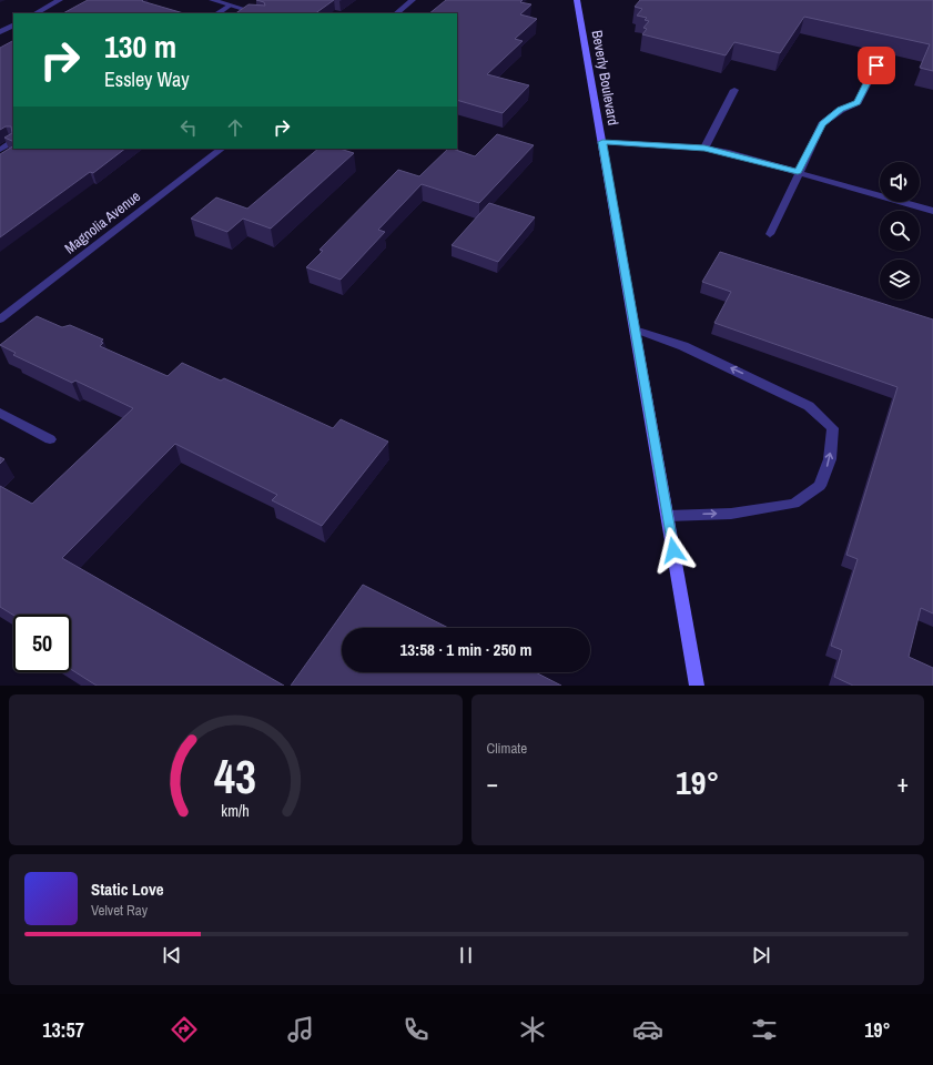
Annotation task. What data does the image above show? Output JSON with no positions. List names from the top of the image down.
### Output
{
  "streets": {
    "main road": ["Beverly Boulevard"],
    "street": ["Magnolia Avenue"]
  },
  "page": {
    "turn": ["130 m", "Essley Way"],
    "limit": "50",
    "trip": "13:58 · 1 min · 250 m",
    "tile": "Climate",
    "heat": ["−", "19°", "+"],
    "song": ["Static Love", "Velvet Ray"],
    "tabs": ["13:57", "19°"],
    "gauge": ["43", "km/h"]
  }
}
